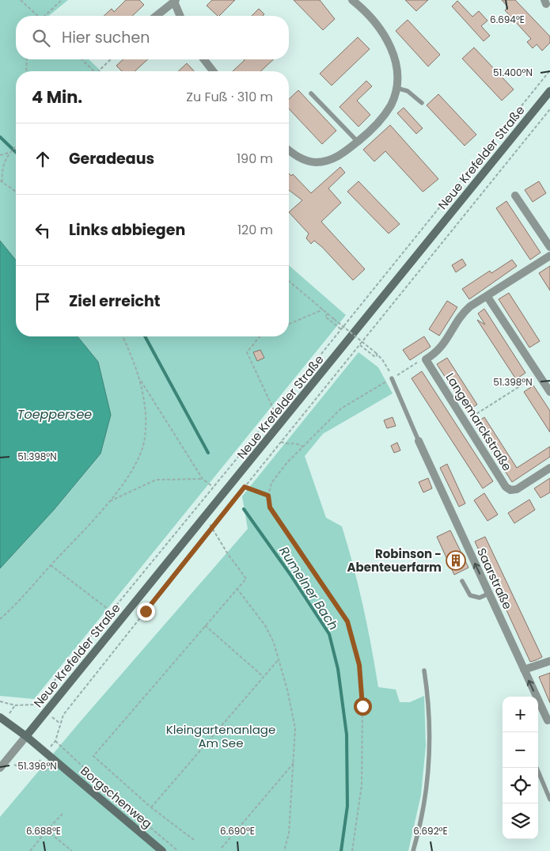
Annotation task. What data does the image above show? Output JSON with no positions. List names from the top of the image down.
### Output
{
  "streets": {
    "main road": ["Neue Krefelder Straße", "Borgschenweg"],
    "street": ["Langemarckstraße", "Saarstraße"]
  },
  "crossings": [
    ["Neue Krefelder Straße", "Borgschenweg"]
  ],
  "one_way": ["Saarstraße"],
  "water": ["Toeppersee", "Rumelner Bach"],
  "parks": ["Kleingartenanlage Am See"],
  "places": {
    "building": ["Robinson - Abenteuerfarm"]
  },
  "page": {
    "search": "Hier suchen",
    "heading": ["4 Min.", "Zu Fuß · 310 m"],
    "list": [
      ["Geradeaus", "190 m"],
      ["Links abbiegen", "120 m"],
      "Ziel erreicht"
    ],
    "map_buttons": ["+", "−"]
  },
  "coordinates": [
    "6.694°E",
    "51.400°N",
    "51.398°N",
    "51.396°N",
    "6.688°E",
    "6.690°E",
    "6.692°E"
  ]
}
